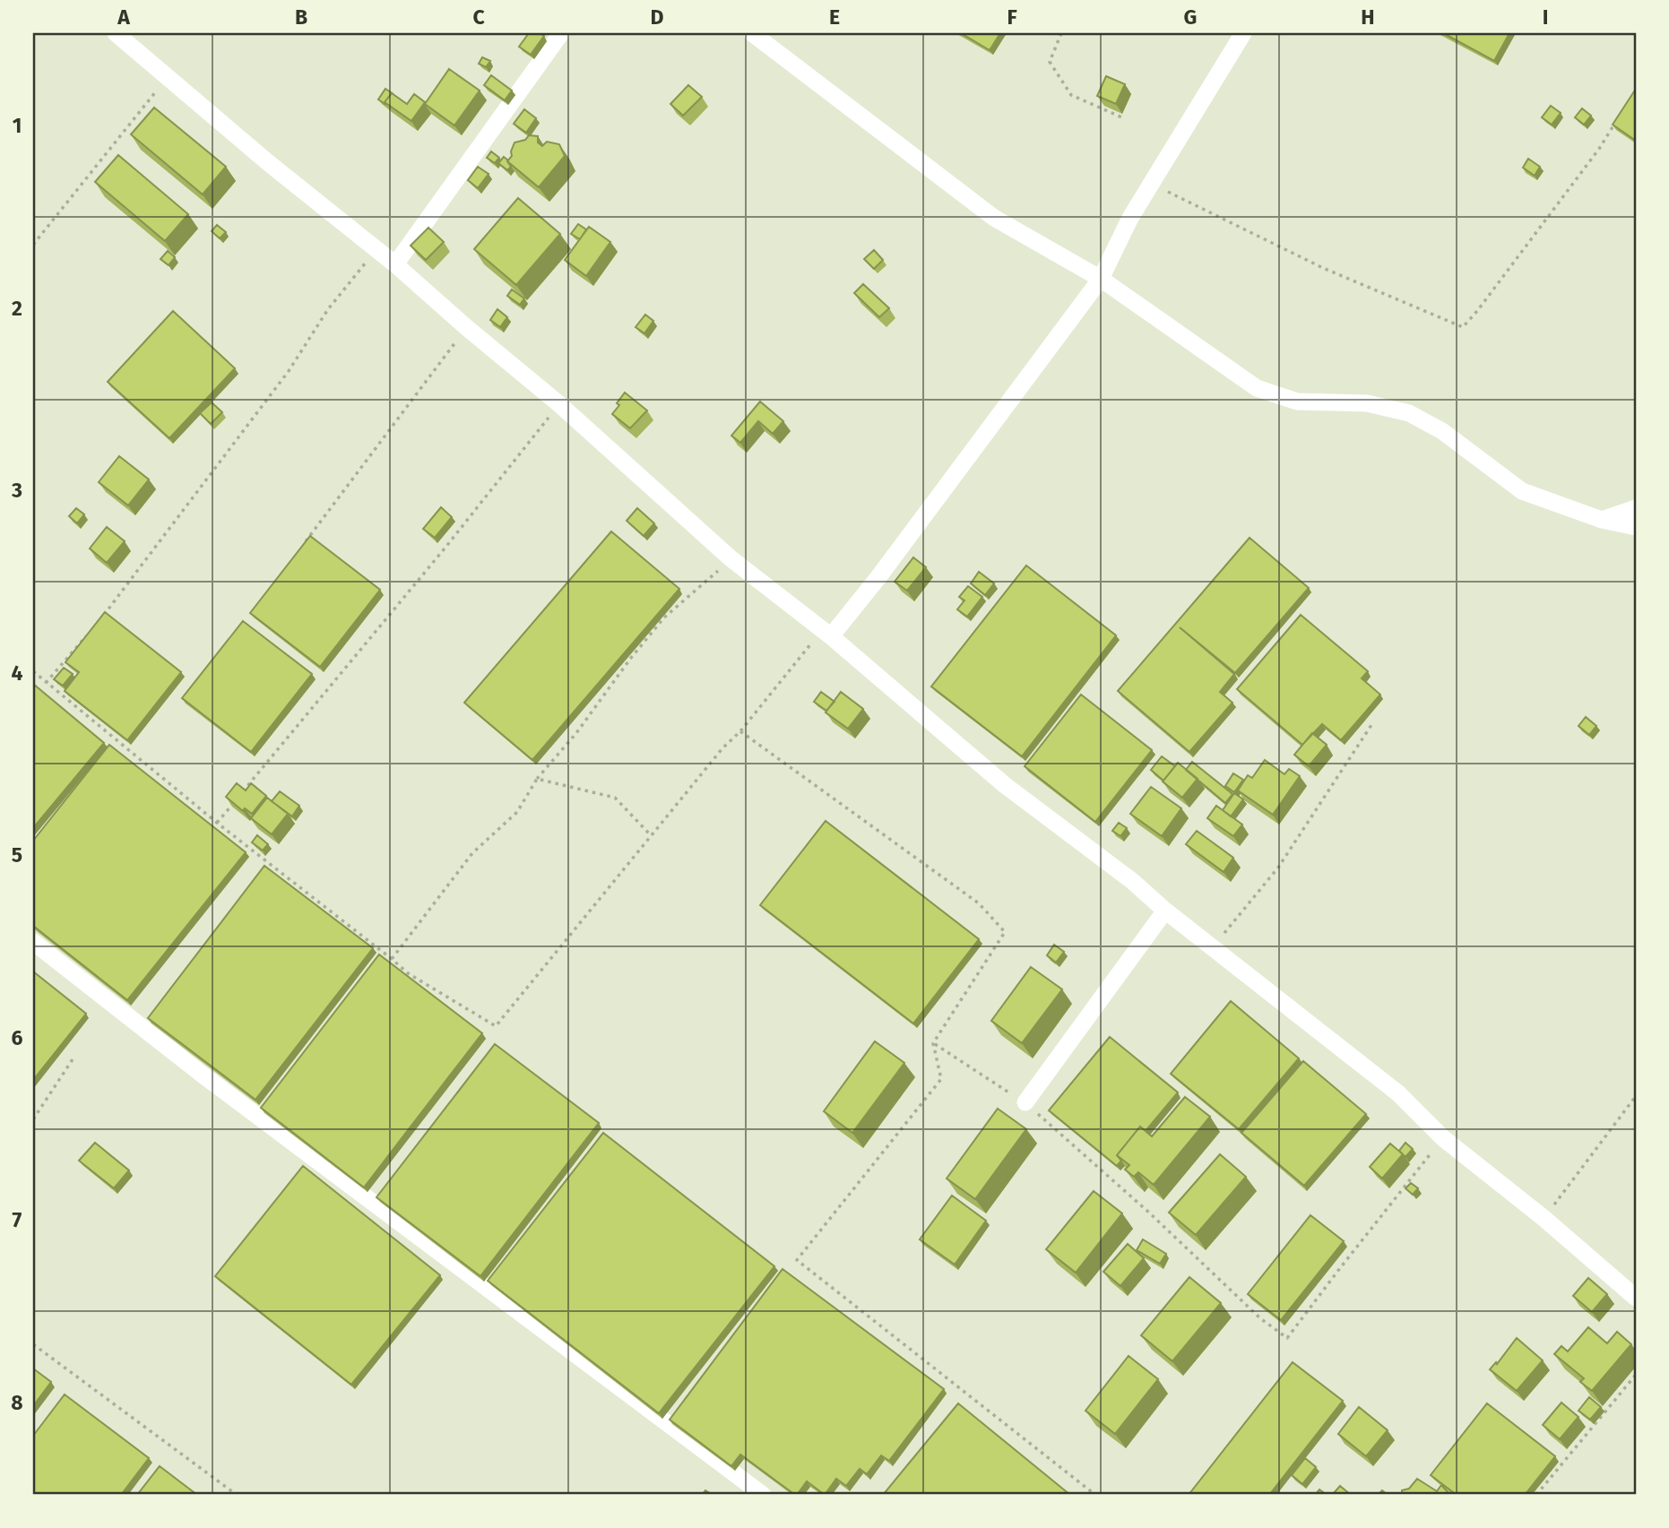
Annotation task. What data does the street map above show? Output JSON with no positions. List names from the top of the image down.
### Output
{
  "grid": {
    "columns": [
      "A",
      "B",
      "C",
      "D",
      "E",
      "F",
      "G",
      "H",
      "I"
    ],
    "rows": [
      "1",
      "2",
      "3",
      "4",
      "5",
      "6",
      "7",
      "8"
    ]
  }
}
